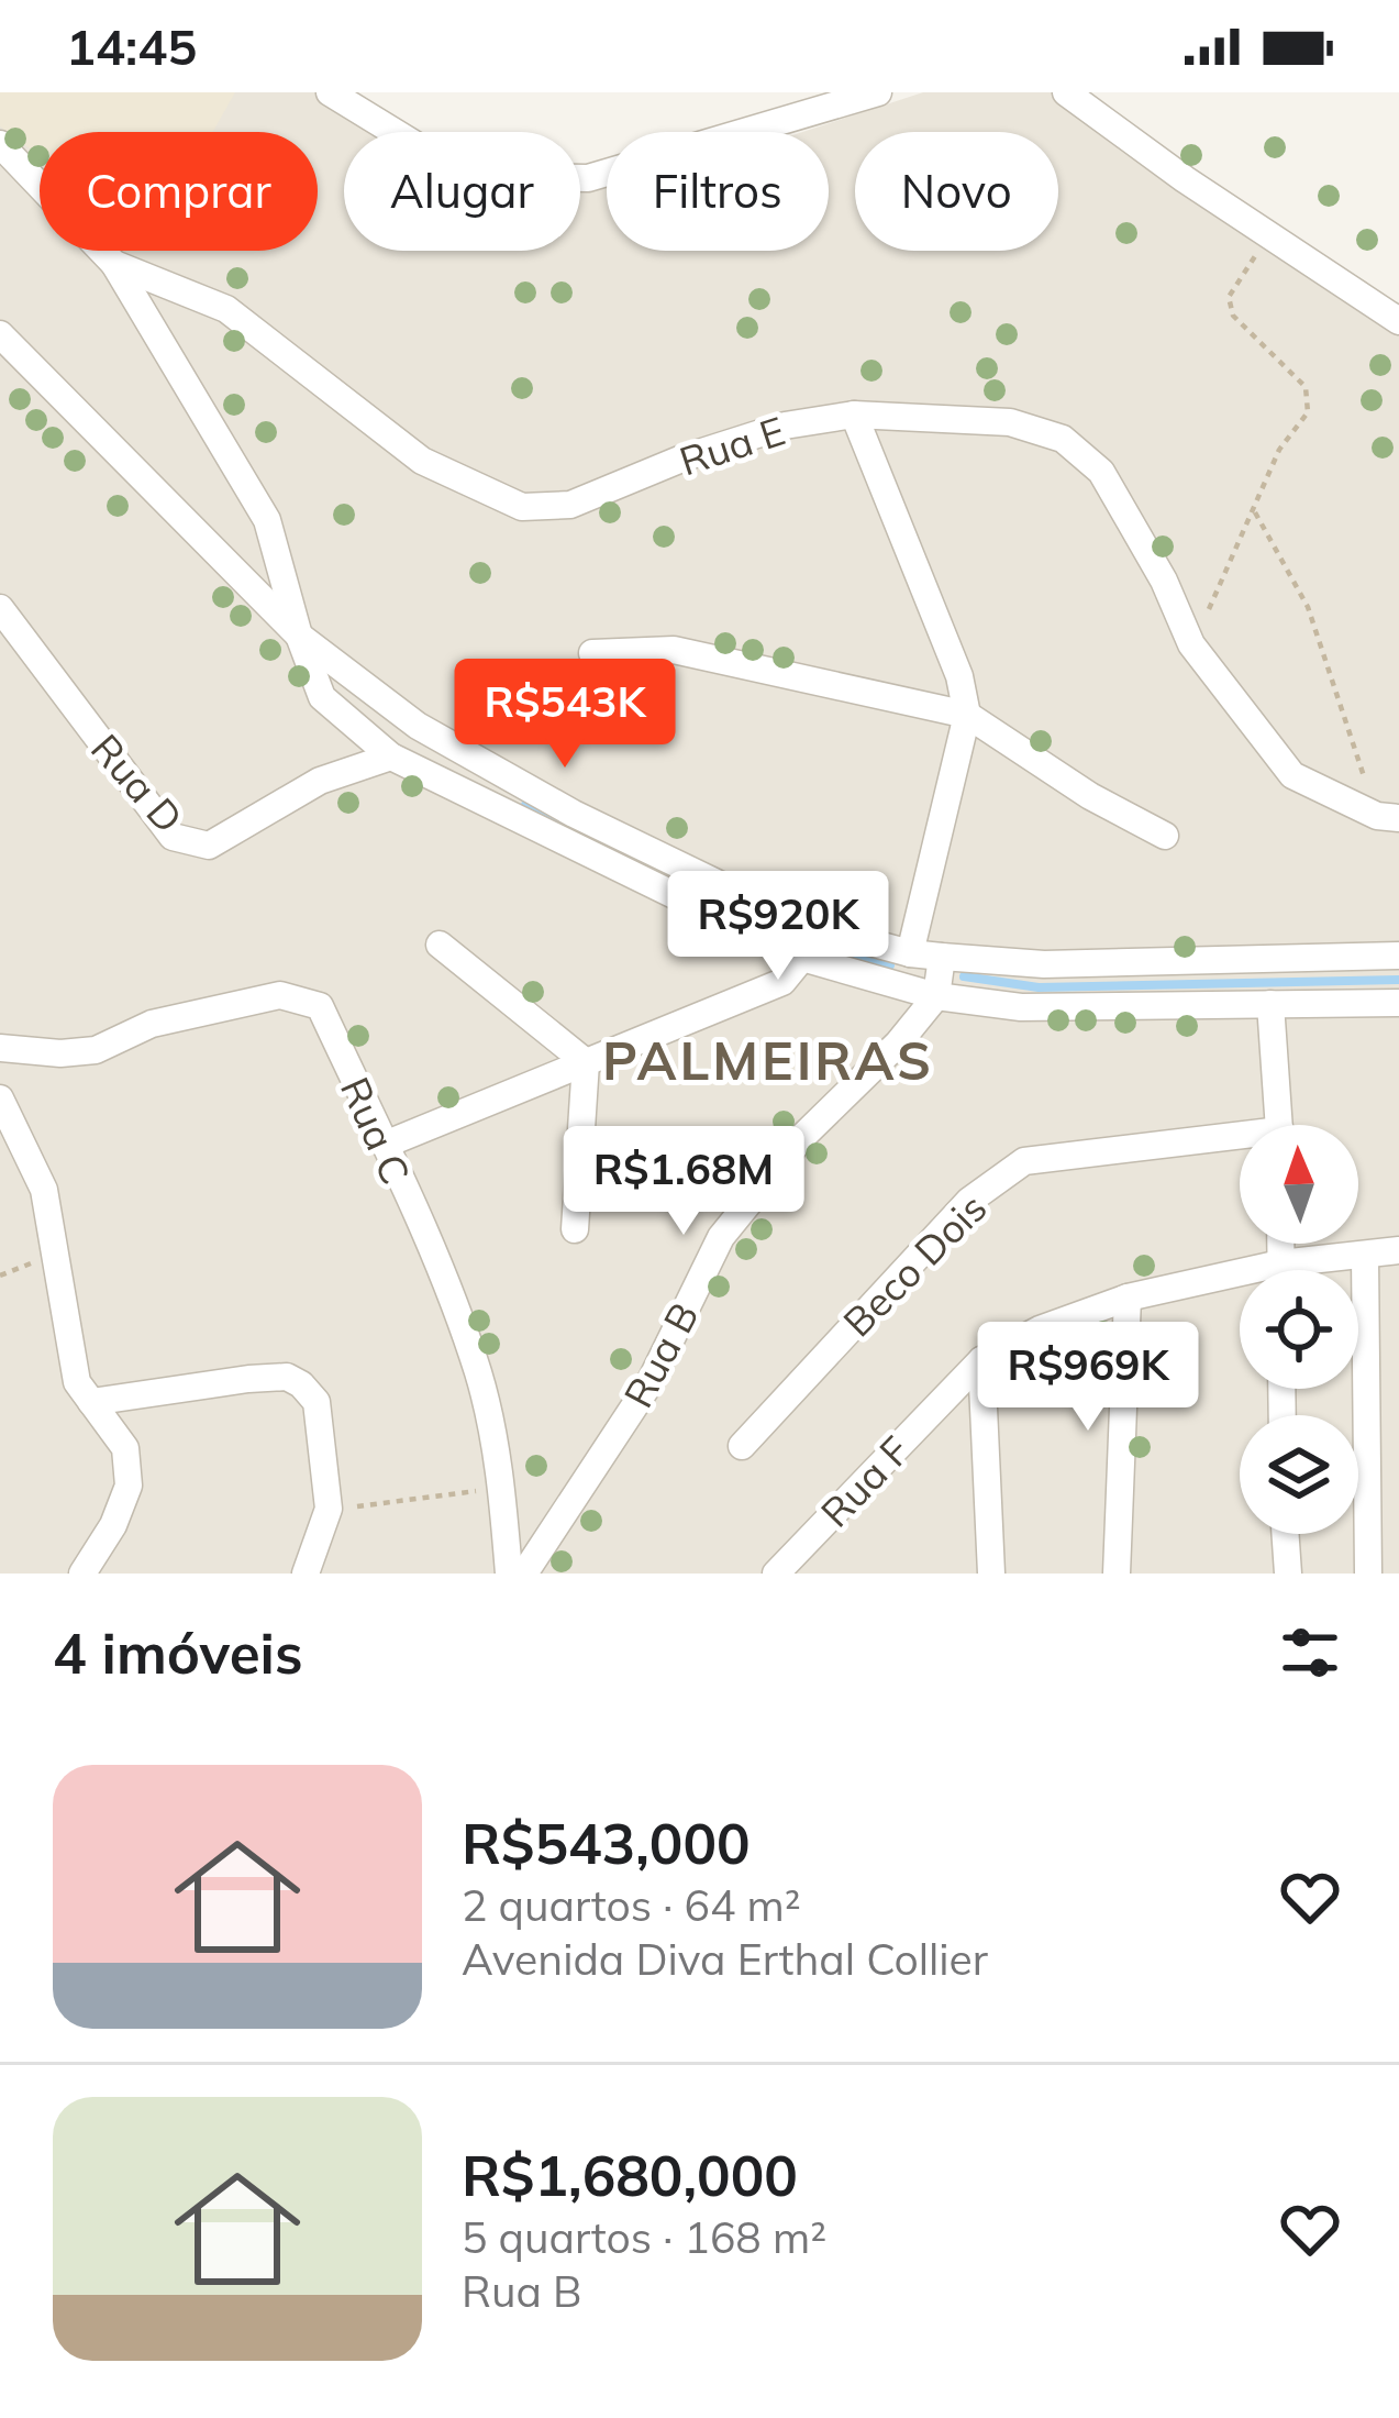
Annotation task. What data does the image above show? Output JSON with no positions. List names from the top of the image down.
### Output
{
  "streets": {
    "street": [
      "Rua E",
      "Rua D",
      "Rua C",
      "Beco Dois",
      "Rua B",
      "Rua F"
    ]
  },
  "districts": ["PALMEIRAS"],
  "north": "top",
  "page": {
    "status": "14:45",
    "chip": [
      "Comprar",
      "Alugar",
      "Filtros",
      "Novo"
    ],
    "price": [
      "R$543K",
      "R$920K",
      "R$1.68M",
      "R$969K"
    ],
    "heading": "4 imóveis",
    "list": [
      {
        "name": "R$543,000",
        "note": "2 quartos · 64 m² · Avenida Diva Erthal Collier"
      },
      {
        "name": "R$1,680,000",
        "note": "5 quartos · 168 m² · Rua B"
      }
    ]
  }
}
